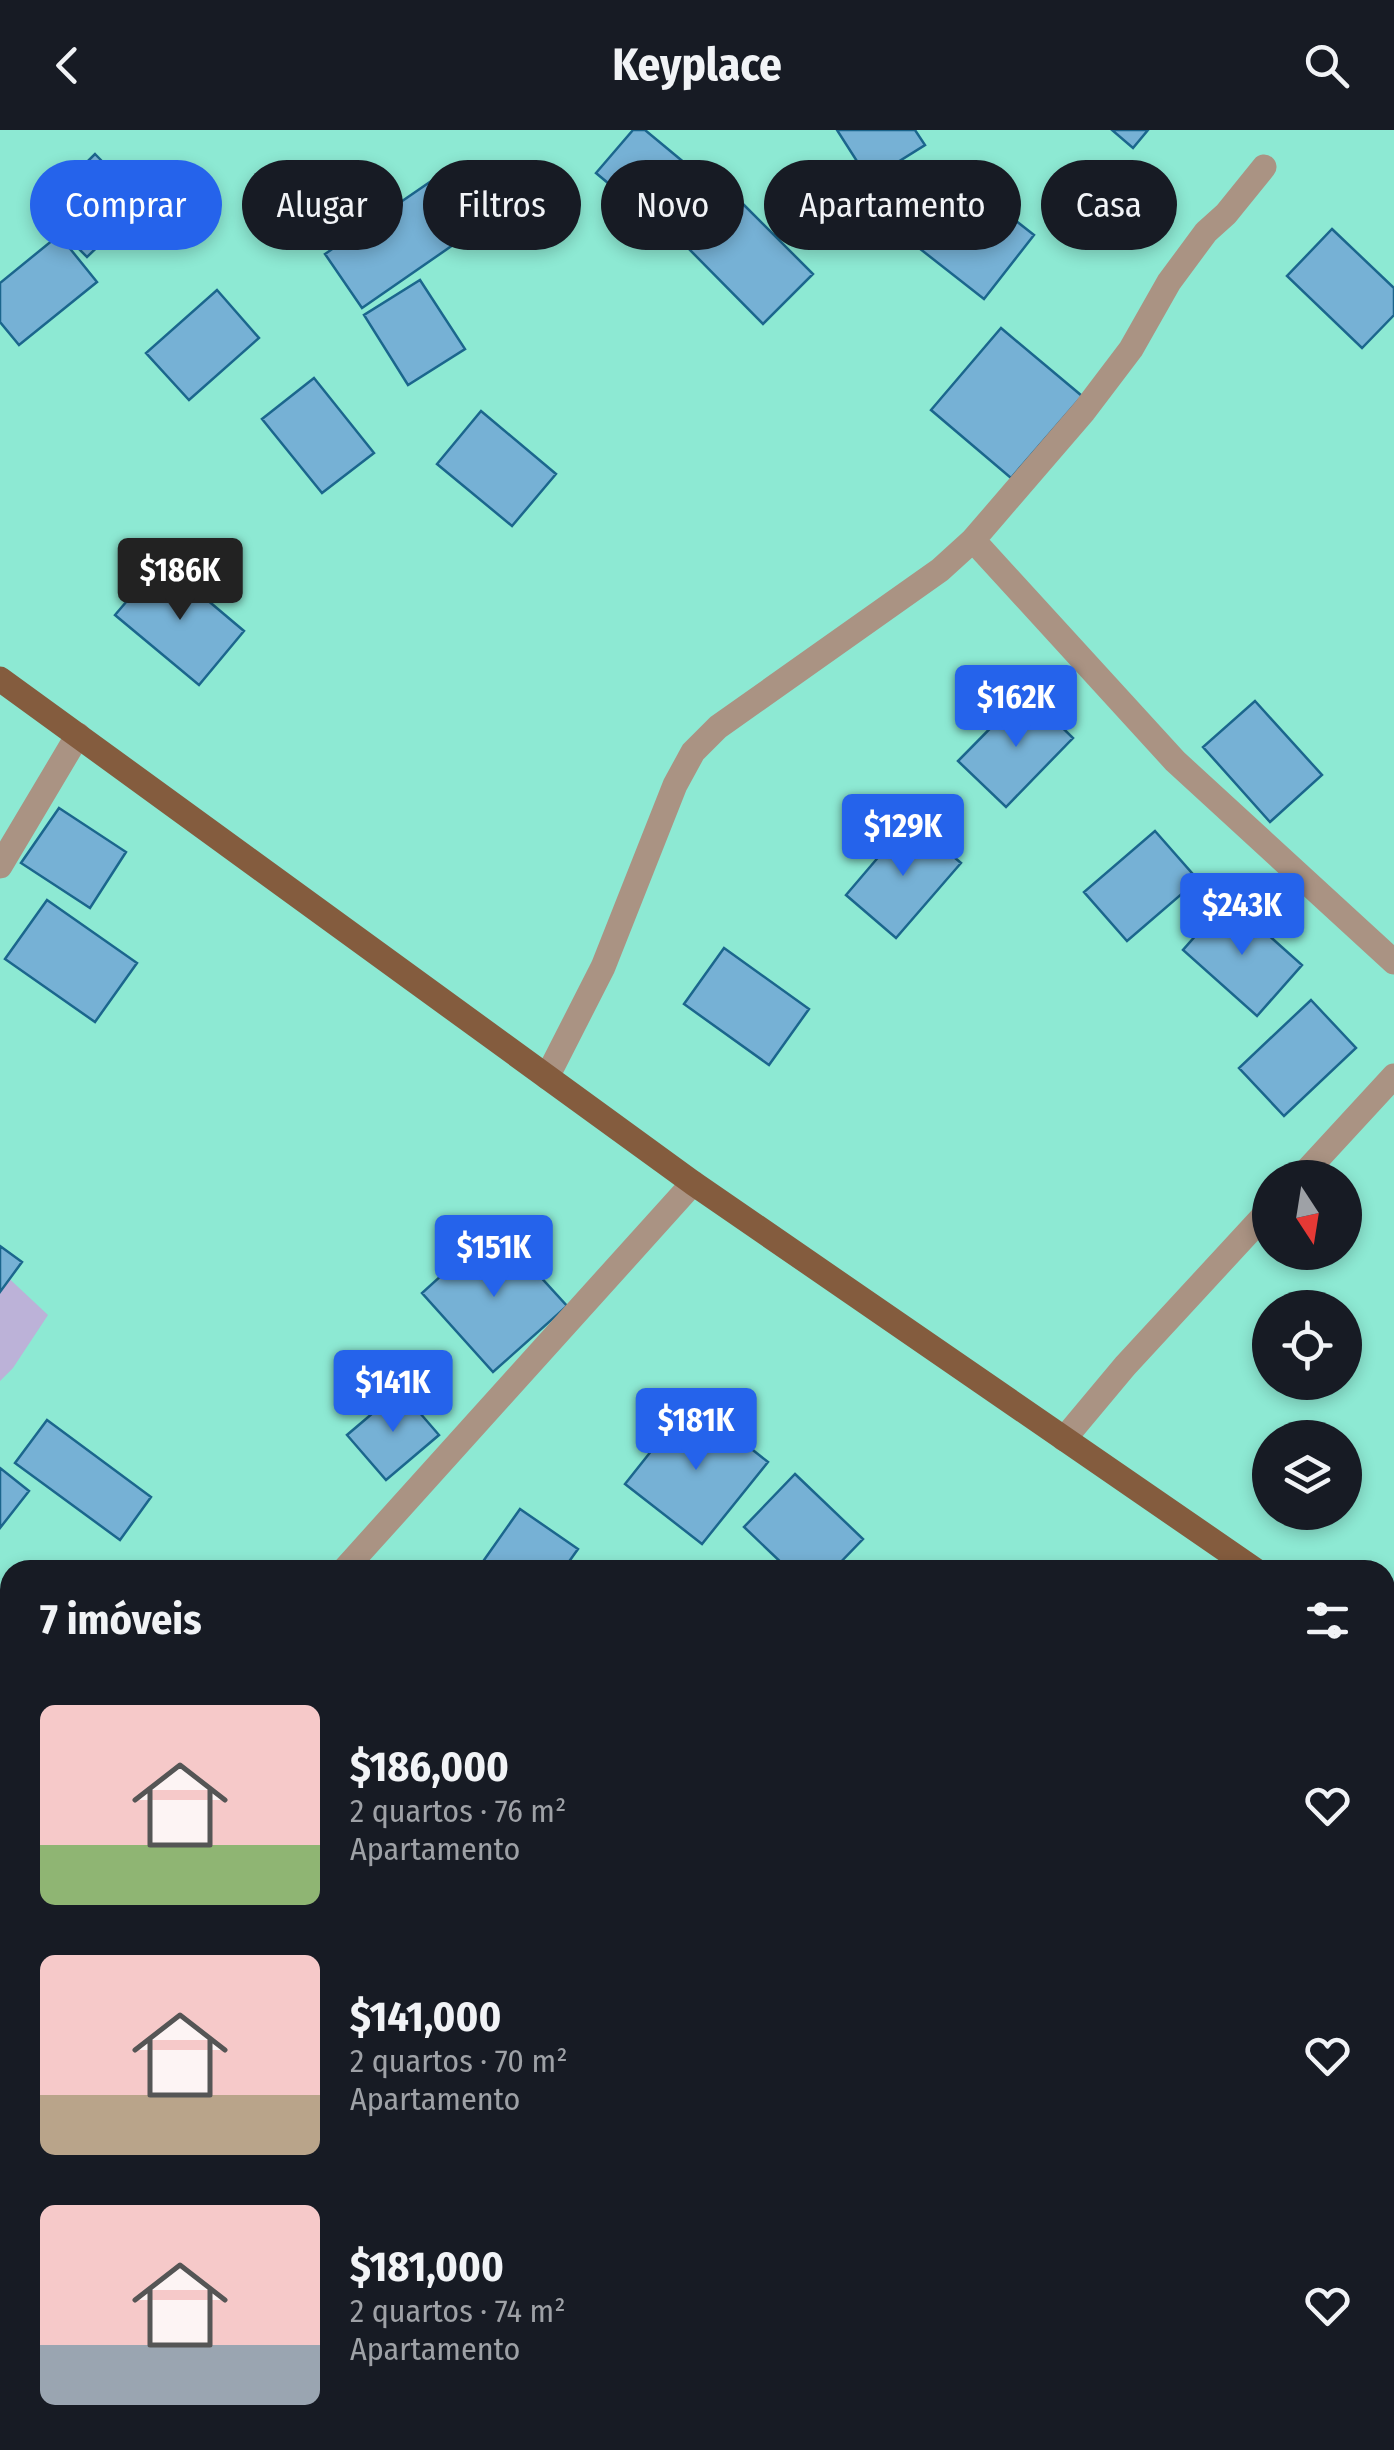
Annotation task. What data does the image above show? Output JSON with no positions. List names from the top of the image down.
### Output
{
  "north": "bottom",
  "page": {
    "header": "Keyplace",
    "chip": [
      "Comprar",
      "Alugar",
      "Filtros",
      "Novo",
      "Apartamento",
      "Casa"
    ],
    "price": [
      "$186K",
      "$162K",
      "$129K",
      "$243K",
      "$151K",
      "$141K",
      "$181K"
    ],
    "heading": "7 imóveis",
    "list": [
      {
        "name": "$186,000",
        "note": "2 quartos · 76 m² · Apartamento"
      },
      {
        "name": "$141,000",
        "note": "2 quartos · 70 m² · Apartamento"
      },
      {
        "name": "$181,000",
        "note": "2 quartos · 74 m² · Apartamento"
      }
    ]
  }
}
